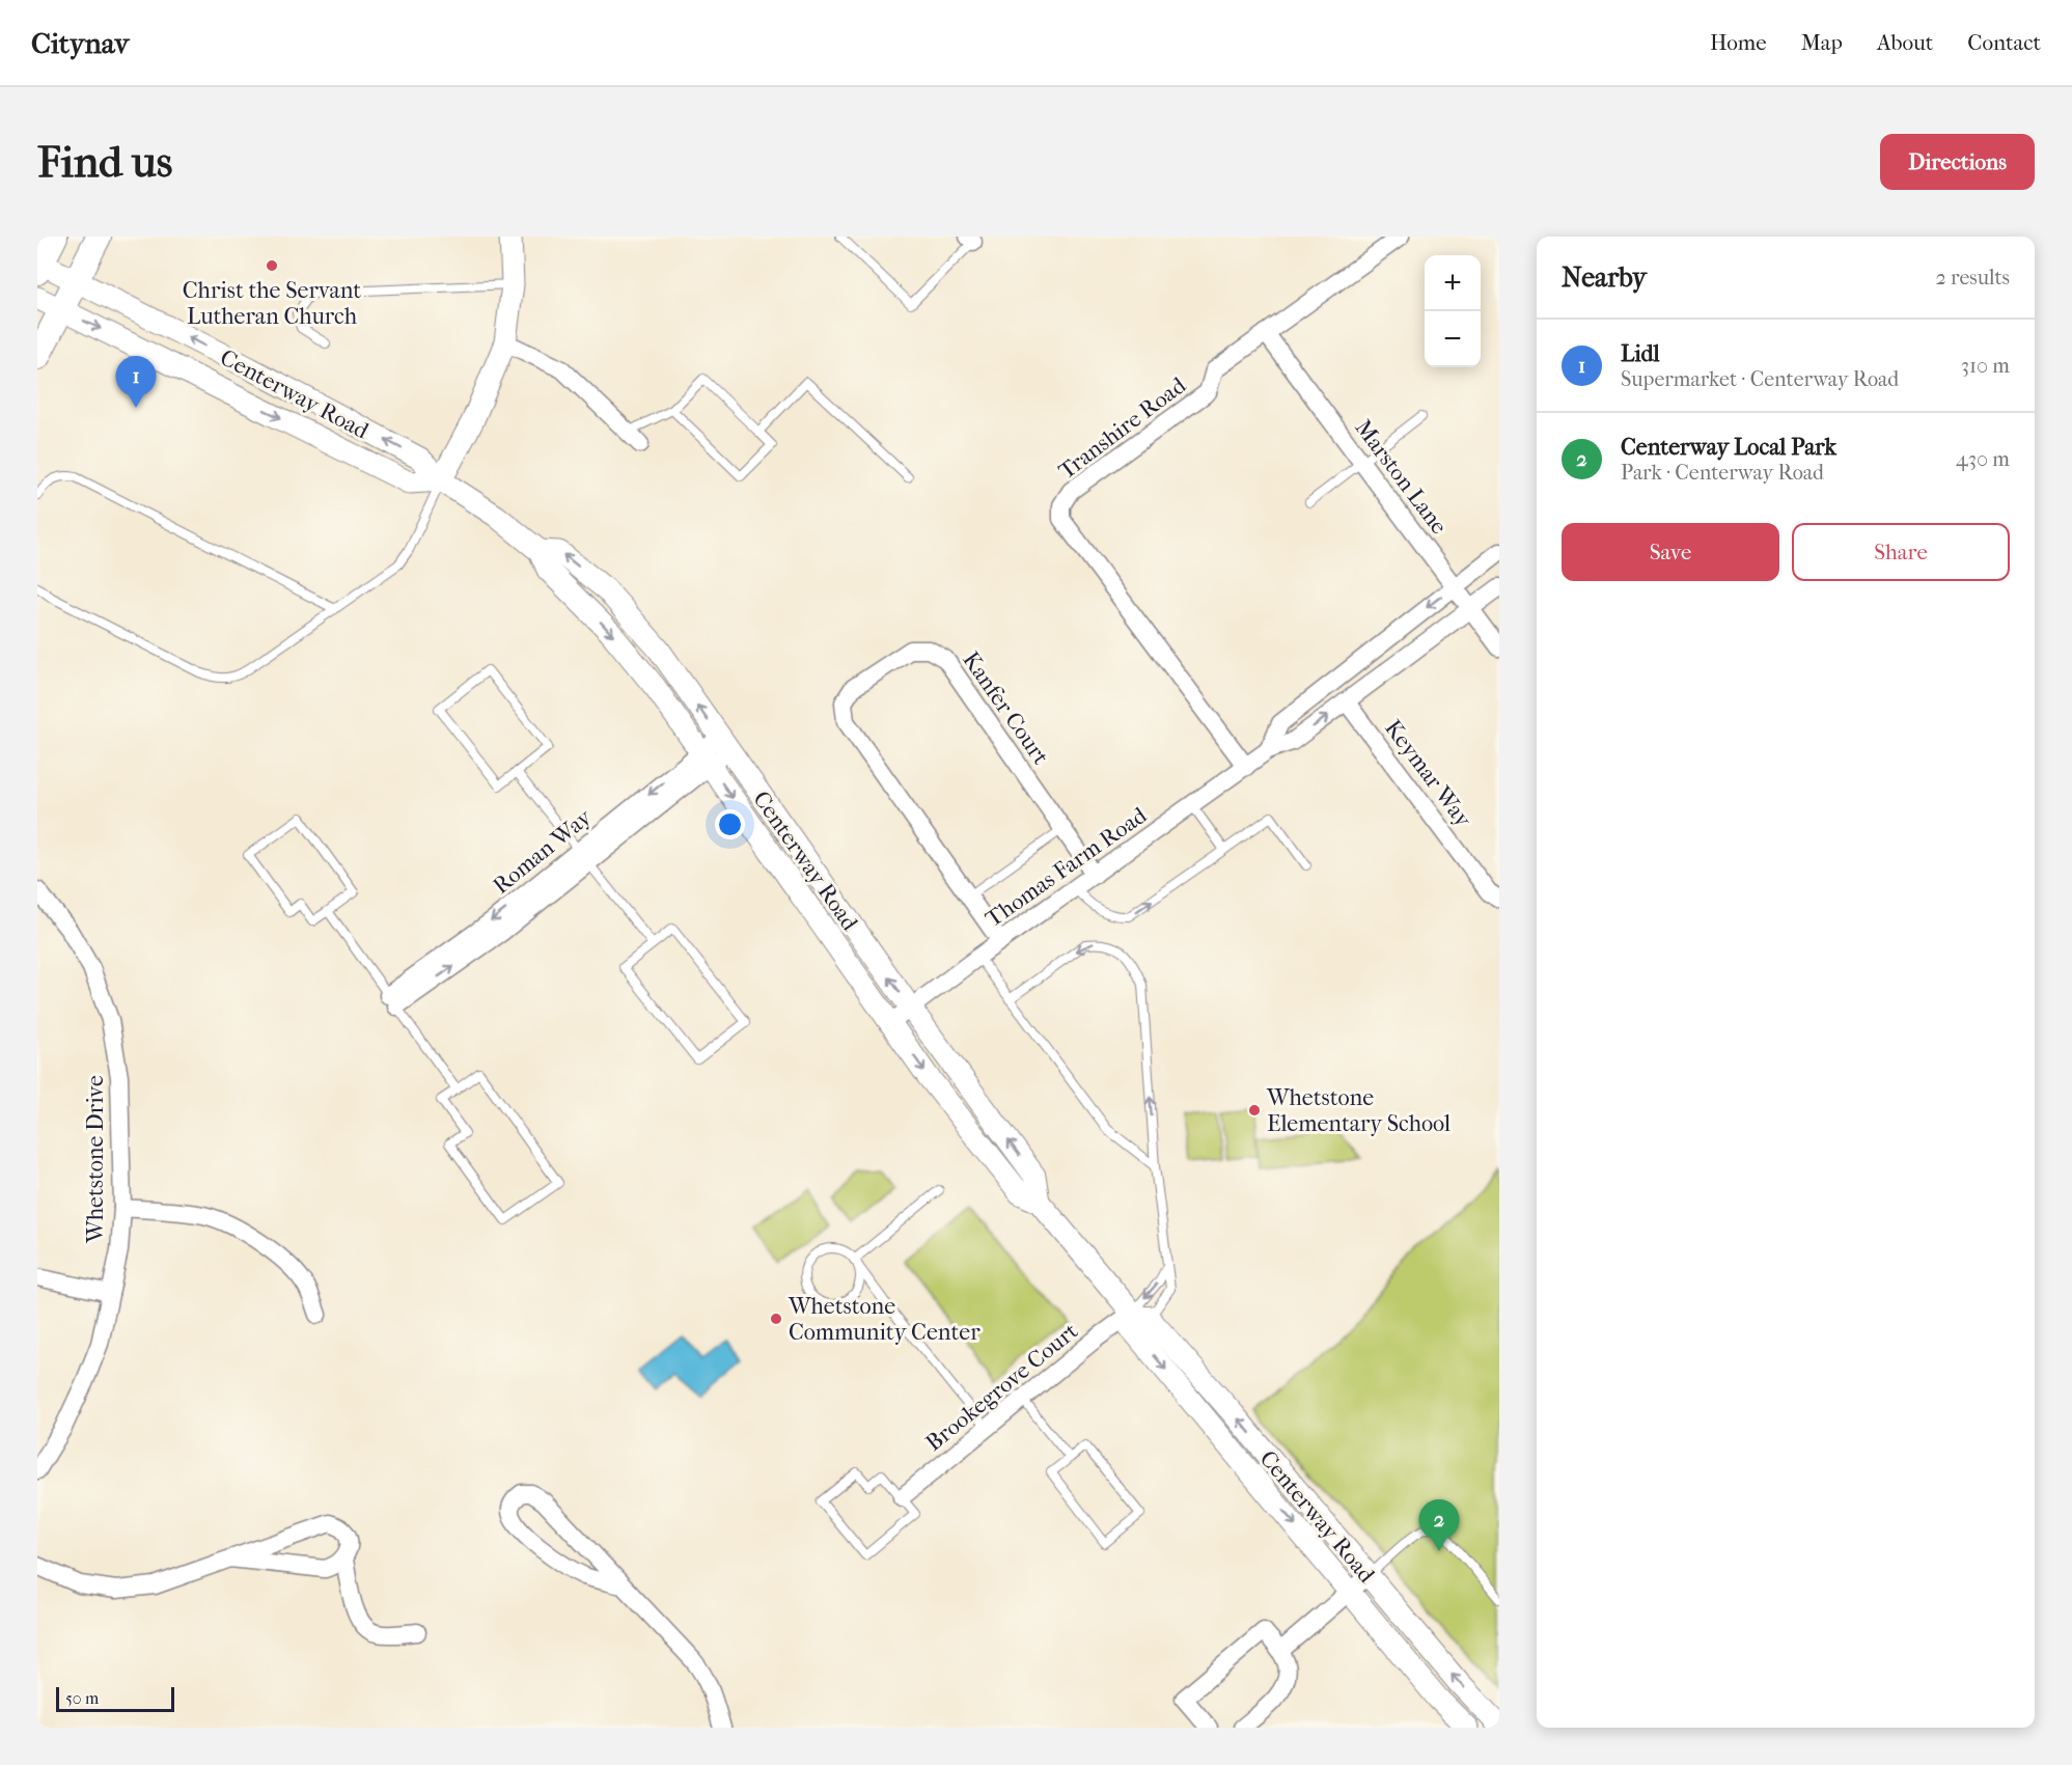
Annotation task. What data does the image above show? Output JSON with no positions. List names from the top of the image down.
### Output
{
  "streets": {
    "street": [
      "Centerway Road",
      "Transhire Road",
      "Marston Lane",
      "Kanfer Court",
      "Keymar Way",
      "Roman Way",
      "Thomas Farm Road",
      "Whetstone Drive",
      "Brookegrove Court"
    ]
  },
  "crossings": [
    ["Centerway Road", "Roman Way"],
    ["Centerway Road", "Thomas Farm Road"],
    ["Centerway Road", "Brookegrove Court"],
    ["Transhire Road", "Marston Lane"],
    ["Transhire Road", "Thomas Farm Road"],
    ["Marston Lane", "Thomas Farm Road"],
    ["Kanfer Court", "Thomas Farm Road"],
    ["Keymar Way", "Thomas Farm Road"]
  ],
  "places": ["Christ the Servant Lutheran Church", "Whetstone Elementary School", "Whetstone Community Center"],
  "scale_bar": "50 m",
  "page": {
    "header": "Citynav",
    "nav": [
      "Home",
      "Map",
      "About",
      "Contact"
    ],
    "buttons": [
      "Directions",
      ["Save", "Share"]
    ],
    "title": "Find us",
    "heading": ["Nearby", "2 results"],
    "map_buttons": ["+", "−"],
    "list": [
      {
        "mark": "1",
        "name": "Lidl",
        "note": "Supermarket · Centerway Road",
        "value": "310 m"
      },
      {
        "mark": "2",
        "name": "Centerway Local Park",
        "note": "Park · Centerway Road",
        "value": "430 m"
      }
    ],
    "pins": ["1", "2"],
    "scale": "50 m"
  }
}
